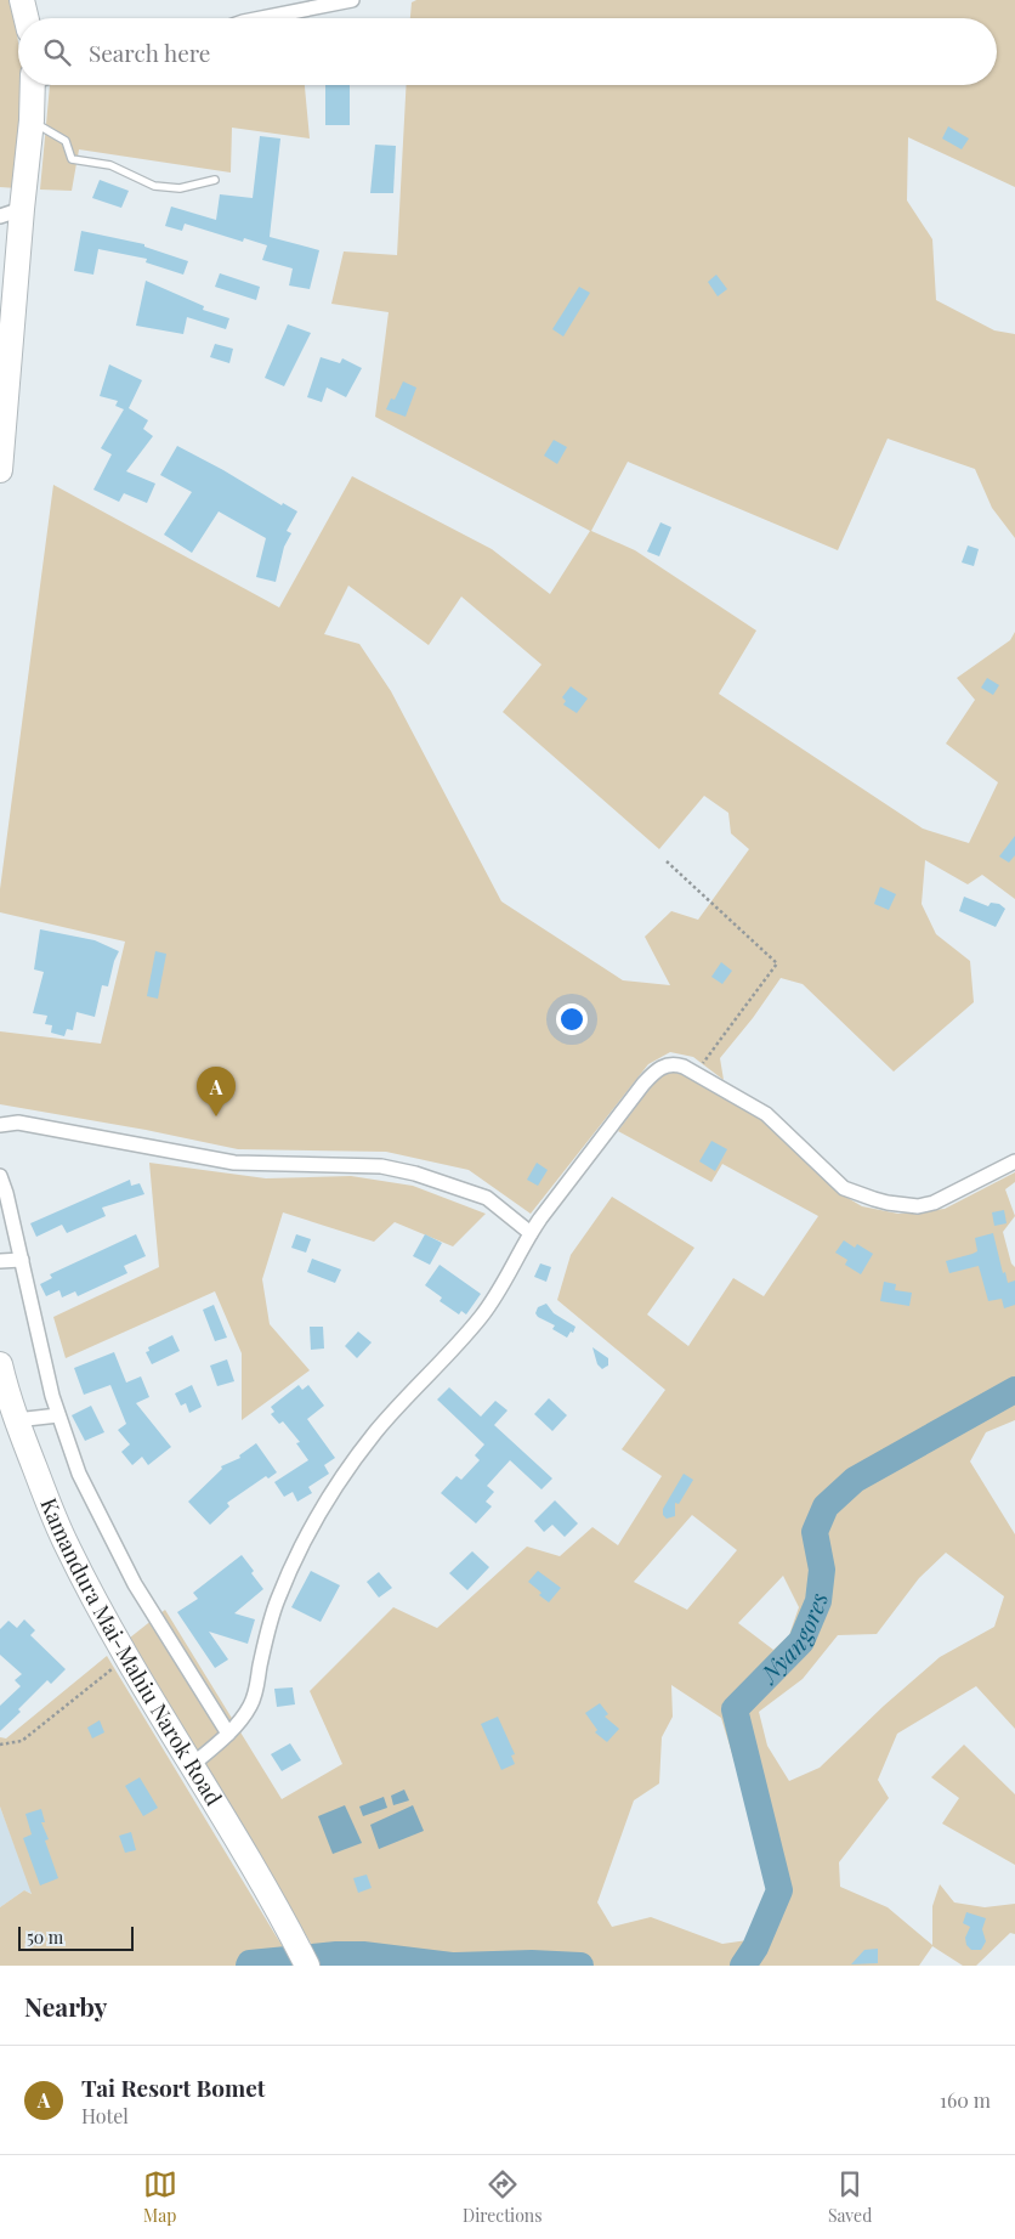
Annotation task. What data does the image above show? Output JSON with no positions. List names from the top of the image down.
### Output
{
  "streets": {
    "highway": ["Kamandura Mai-Mahiu Narok Road"]
  },
  "water": ["Nyangores"],
  "scale_bar": "50 m",
  "page": {
    "search": "Search here",
    "pins": "A",
    "scale": "50 m",
    "heading": "Nearby",
    "list": [
      {
        "mark": "A",
        "name": "Tai Resort Bomet",
        "note": "Hotel",
        "value": "160 m"
      }
    ],
    "nav": ["Map", "Directions", "Saved"]
  }
}
